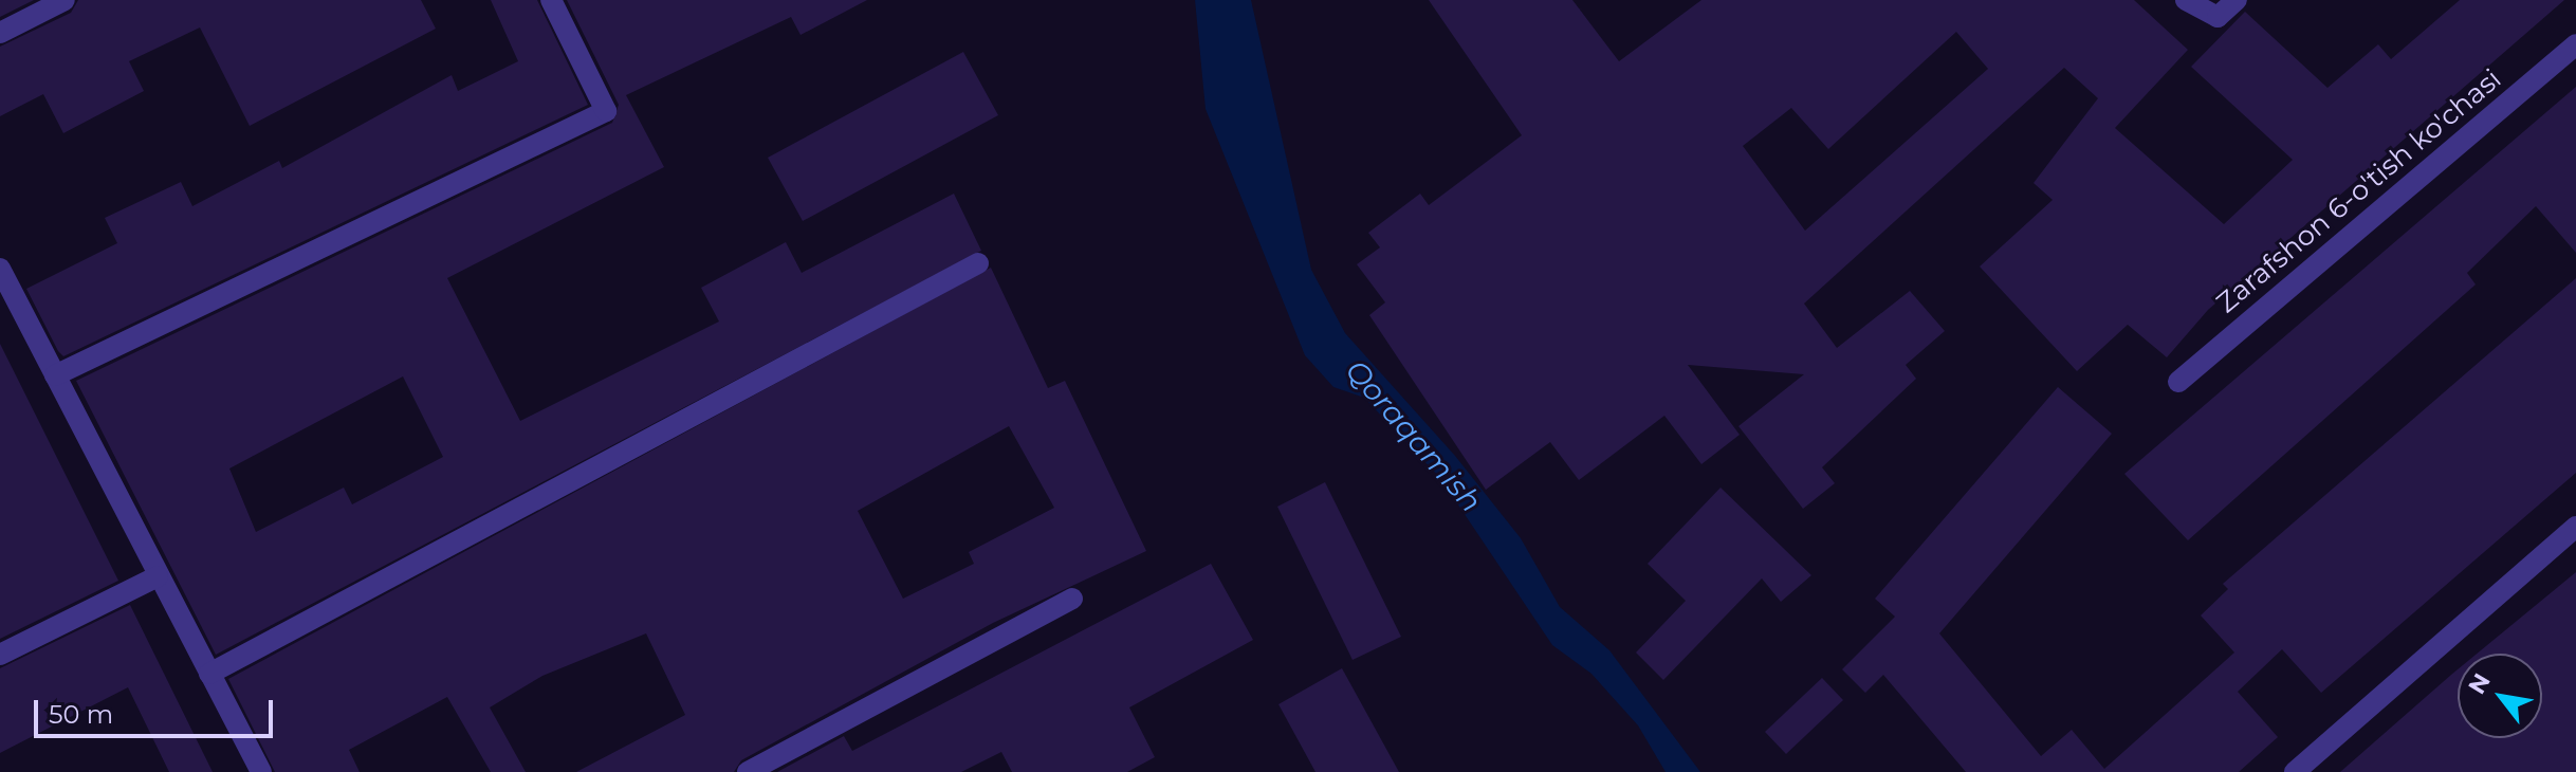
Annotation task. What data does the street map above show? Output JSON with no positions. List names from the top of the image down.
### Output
{
  "streets": {
    "street": ["Zarafshon 6-o'tish ko'chasi"]
  },
  "water": ["Qoraqamish"],
  "scale_bar": "50 m",
  "north": "top left"
}
